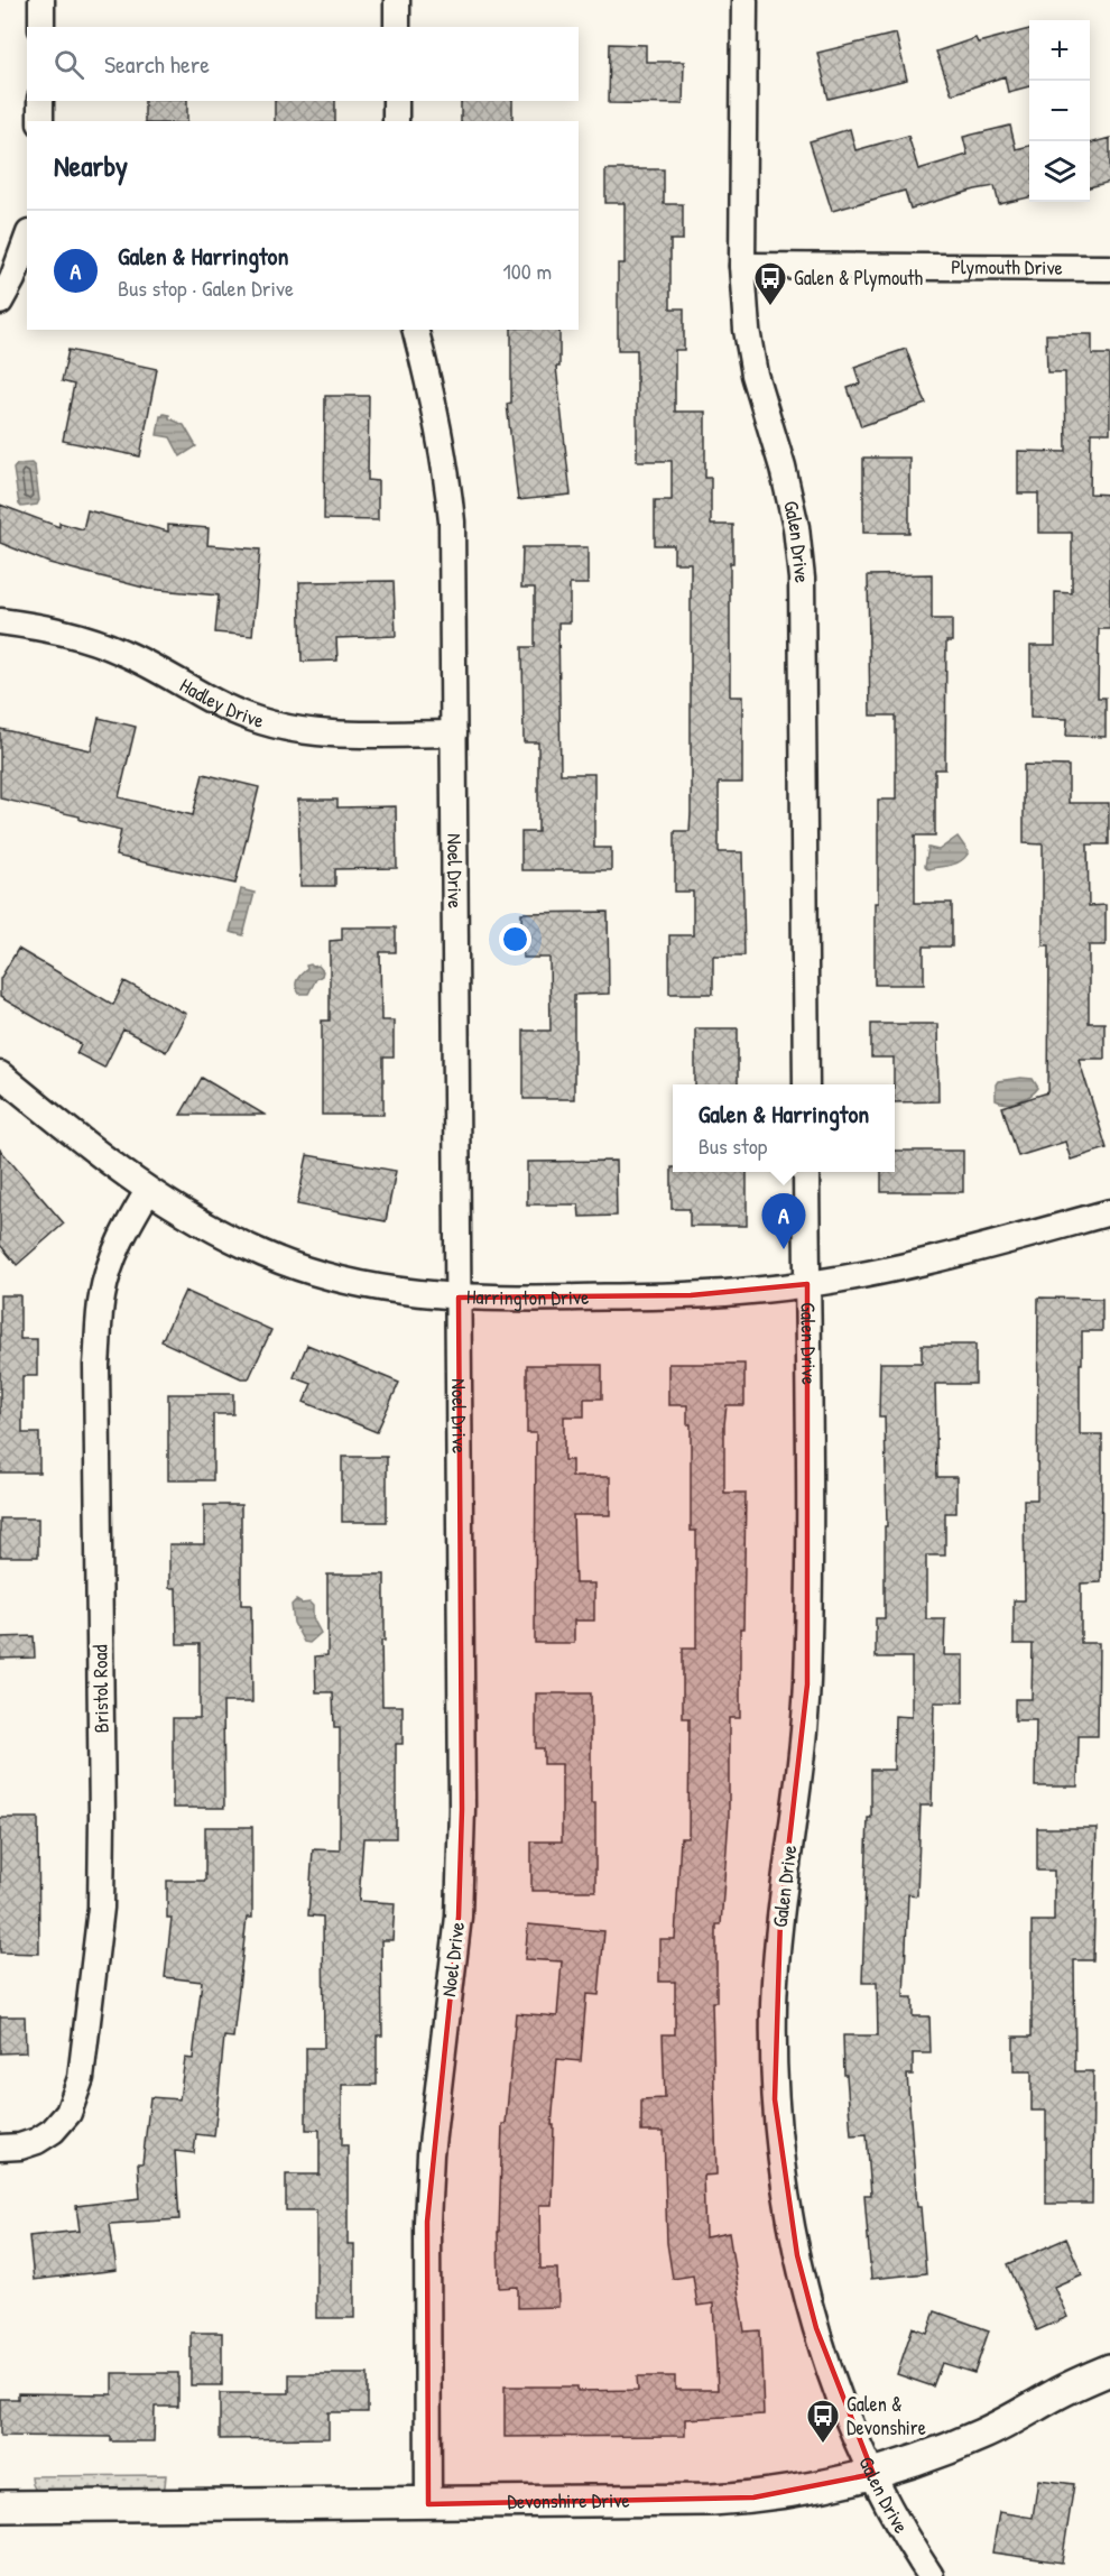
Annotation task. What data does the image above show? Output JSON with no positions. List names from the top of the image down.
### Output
{
  "streets": {
    "street": [
      "Plymouth Drive",
      "Galen Drive",
      "Hadley Drive",
      "Noel Drive",
      "Harrington Drive",
      "Bristol Road",
      "Devonshire Drive"
    ]
  },
  "crossings": [
    ["Plymouth Drive", "Galen Drive"],
    ["Galen Drive", "Harrington Drive"],
    ["Galen Drive", "Devonshire Drive"],
    ["Hadley Drive", "Noel Drive"],
    ["Noel Drive", "Harrington Drive"],
    ["Noel Drive", "Devonshire Drive"],
    ["Harrington Drive", "Bristol Road"]
  ],
  "places": {
    "bus stop": ["Galen & Plymouth", "Galen & Devonshire"]
  },
  "page": {
    "map_buttons": ["+", "−"],
    "search": "Search here",
    "heading": "Nearby",
    "list": [
      {
        "mark": "A",
        "name": "Galen & Harrington",
        "note": "Bus stop · Galen Drive",
        "value": "100 m"
      }
    ],
    "popup": ["Galen & Harrington", "Bus stop"],
    "pins": "A"
  }
}
